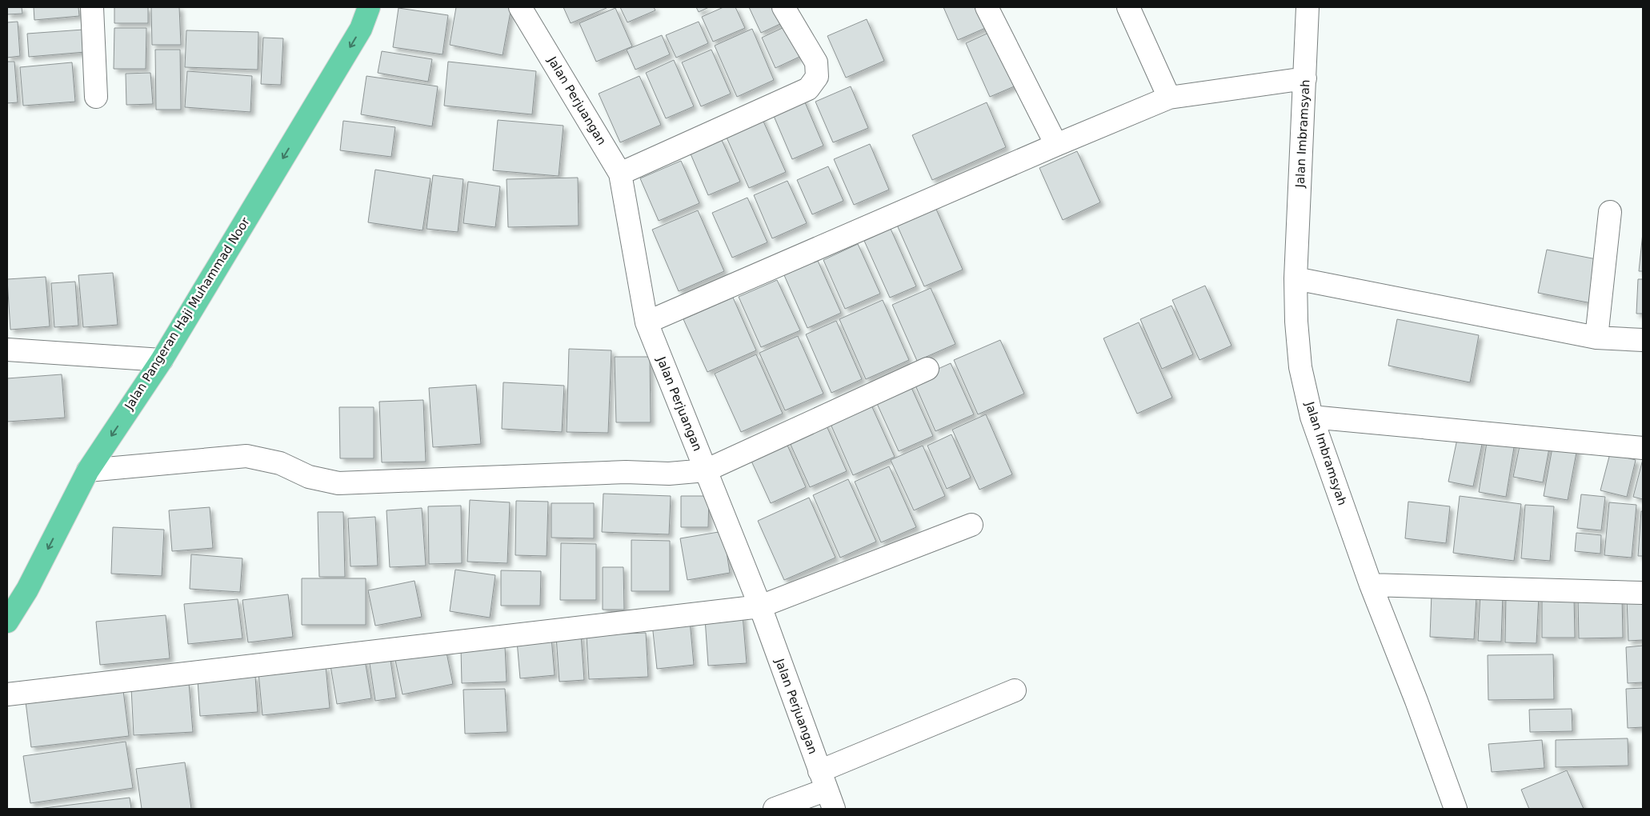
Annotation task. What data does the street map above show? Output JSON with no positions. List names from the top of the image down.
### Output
{
  "streets": {
    "main road": ["Jalan Pangeran Haji Muhammad Noor"],
    "street": ["Jalan Perjuangan", "Jalan Imbramsyah"]
  },
  "one_way": ["Jalan Pangeran Haji Muhammad Noor"]
}
